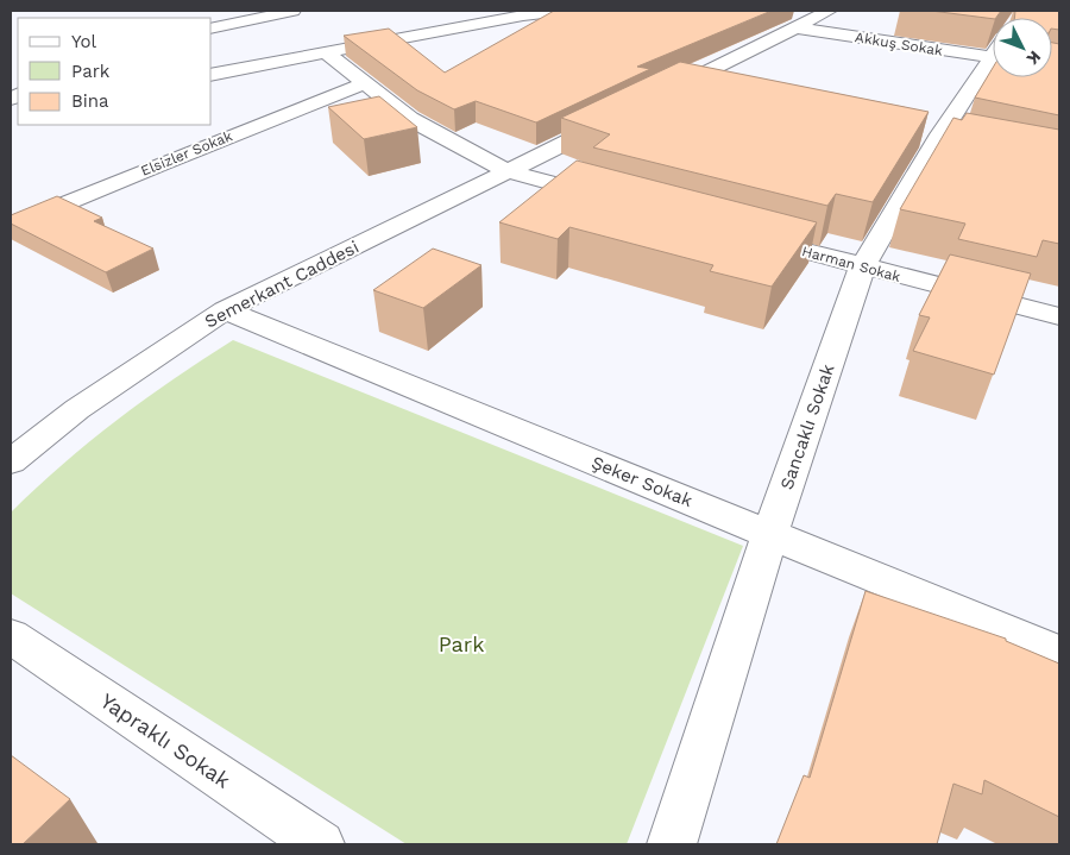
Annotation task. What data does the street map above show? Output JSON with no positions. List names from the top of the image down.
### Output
{
  "streets": {
    "street": [
      "Akkuş Sokak",
      "Elsizler Sokak",
      "Harman Sokak",
      "Semerkant Caddesi",
      "Sancaklı Sokak",
      "Şeker Sokak",
      "Yapraklı Sokak"
    ]
  },
  "crossings": [
    ["Harman Sokak", "Sancaklı Sokak"],
    ["Semerkant Caddesi", "Şeker Sokak"],
    ["Sancaklı Sokak", "Şeker Sokak"]
  ],
  "parks": ["Park"],
  "legend": ["Yol", "Park", "Bina"],
  "north": "bottom right"
}
